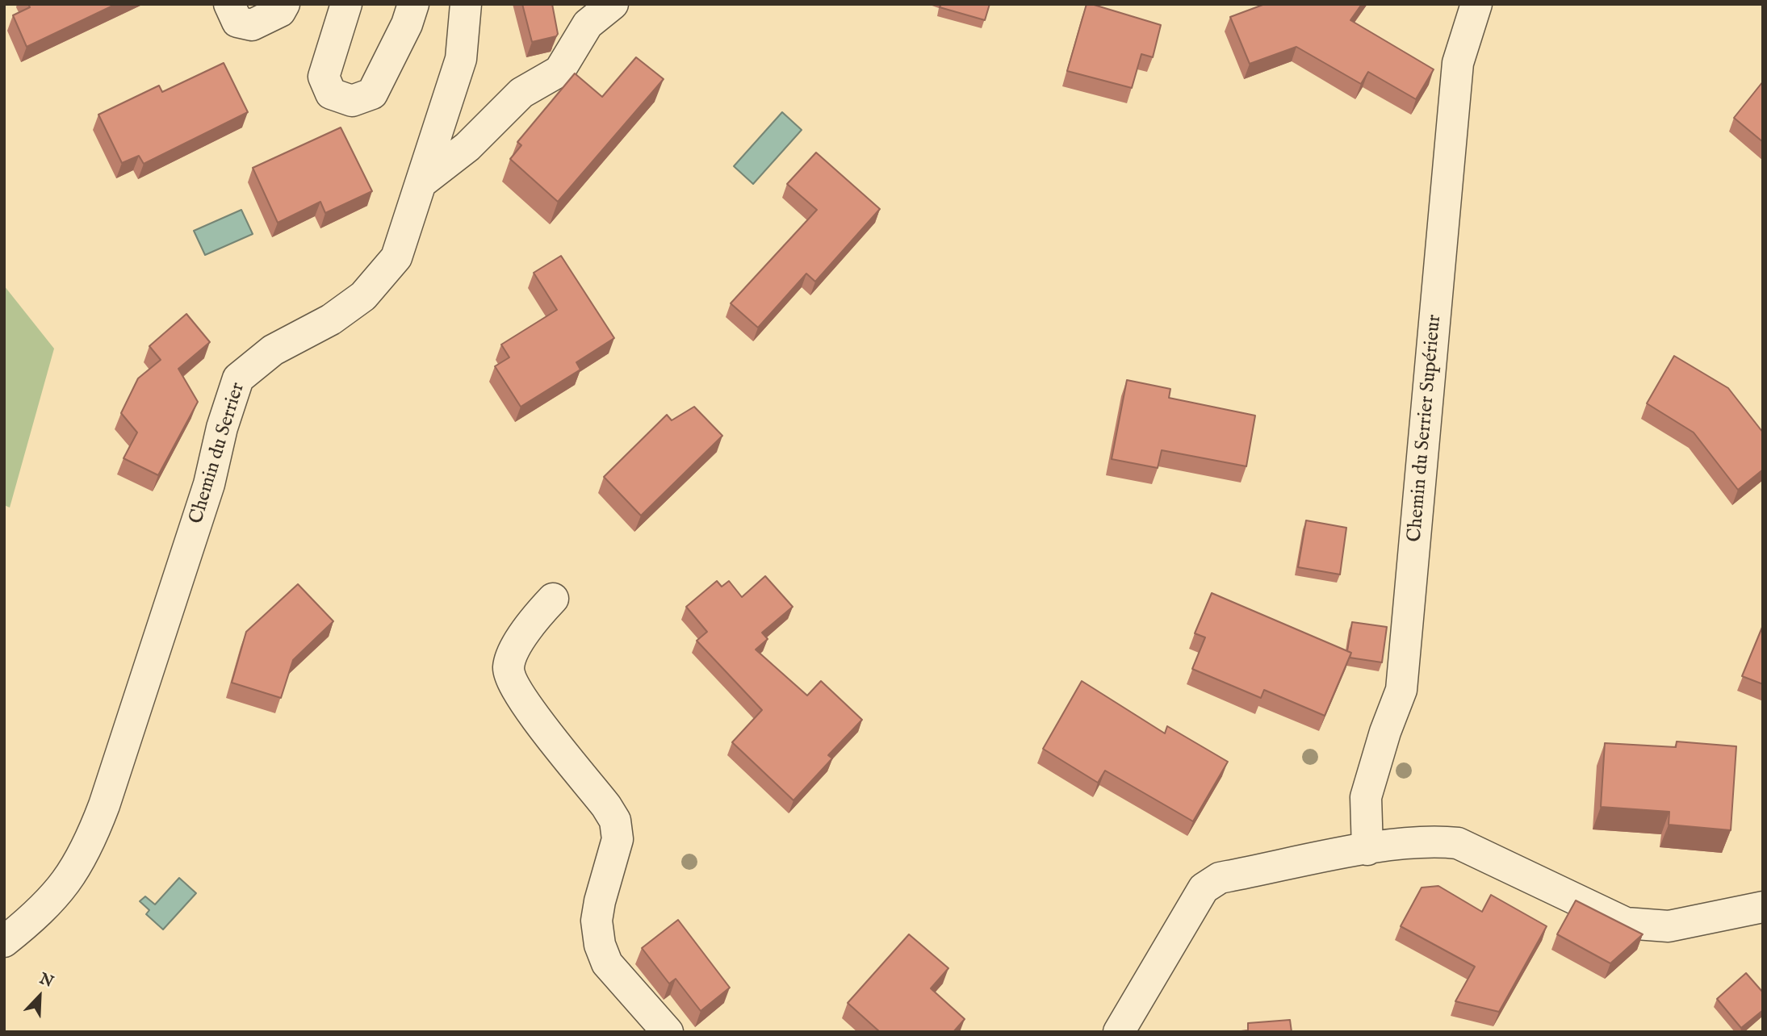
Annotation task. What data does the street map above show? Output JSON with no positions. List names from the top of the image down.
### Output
{
  "streets": {
    "street": ["Chemin du Serrier Supérieur", "Chemin du Serrier"]
  },
  "north": "top right"
}
